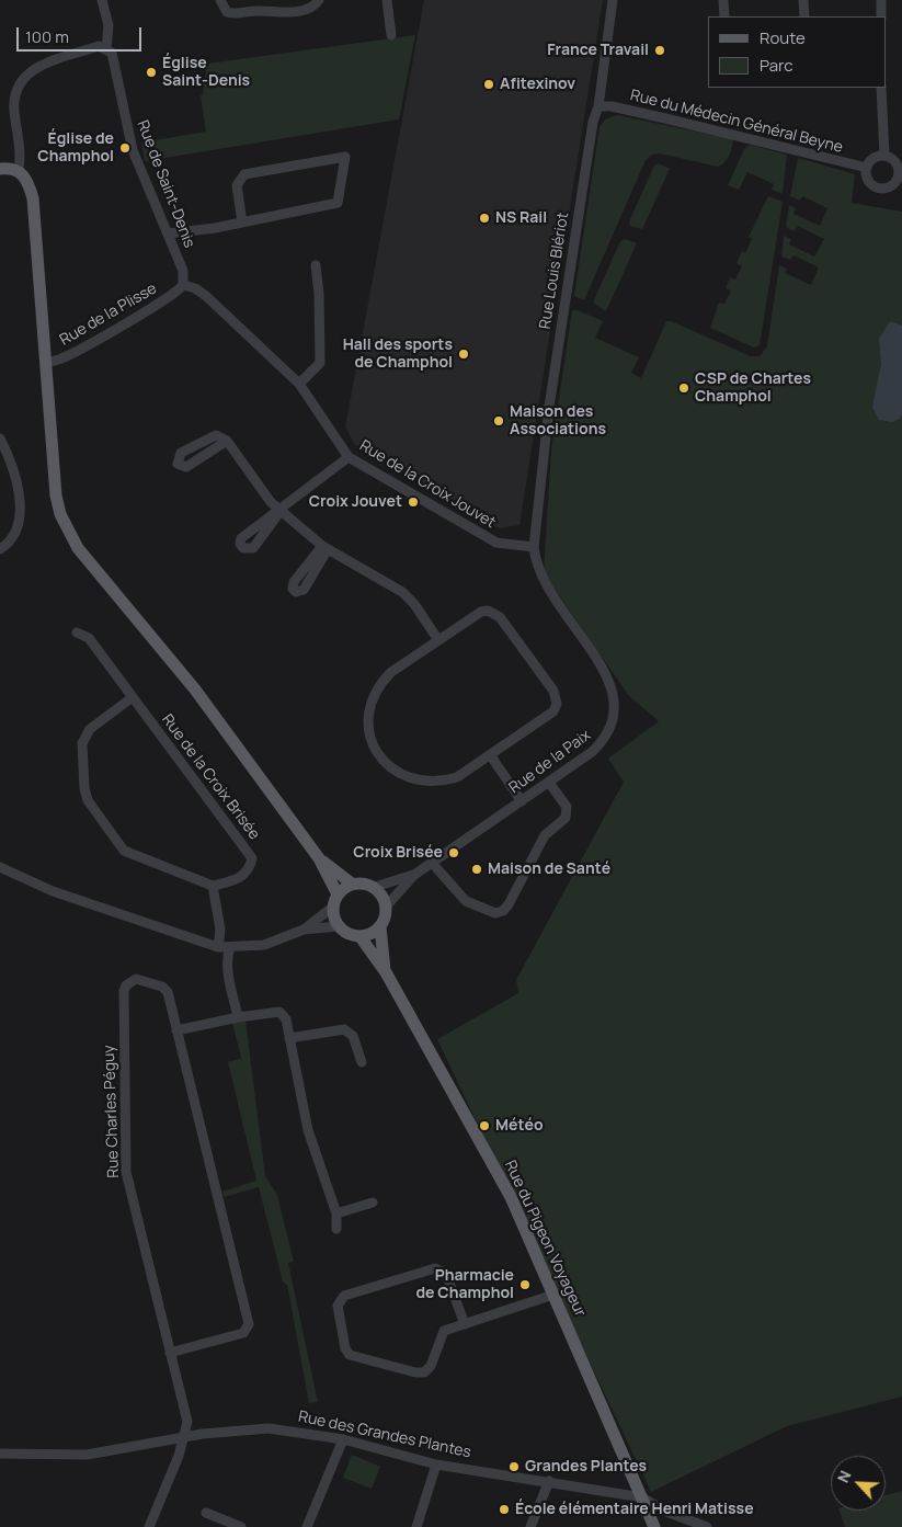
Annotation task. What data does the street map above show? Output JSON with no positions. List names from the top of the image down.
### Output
{
  "streets": {
    "main road": ["Rue du Pigeon Voyageur"],
    "street": [
      "Rue du Médecin Général Beyne",
      "Rue de Saint-Denis",
      "Rue Louis Blériot",
      "Rue de la Plisse",
      "Rue de la Croix Jouvet",
      "Rue de la Paix",
      "Rue de la Croix Brisée",
      "Rue Charles Péguy",
      "Rue des Grandes Plantes"
    ]
  },
  "crossings": [
    ["Rue du Médecin Général Beyne", "Rue Louis Blériot"],
    ["Rue de Saint-Denis", "Rue de la Plisse"],
    ["Rue de Saint-Denis", "Rue de la Croix Jouvet"],
    ["Rue Louis Blériot", "Rue de la Croix Jouvet"],
    ["Rue Louis Blériot", "Rue de la Paix"],
    ["Rue de la Plisse", "Rue de la Croix Jouvet"],
    ["Rue de la Croix Jouvet", "Rue de la Paix"],
    ["Rue de la Paix", "Rue du Pigeon Voyageur"],
    ["Rue Charles Péguy", "Rue des Grandes Plantes"],
    ["Rue du Pigeon Voyageur", "Rue des Grandes Plantes"]
  ],
  "places": [
    "France Travail",
    "Église Saint-Denis",
    "Afitexinov",
    "Église de Champhol",
    "NS Rail",
    "Hall des sports de Champhol",
    "CSP de Chartes Champhol",
    "Maison des Associations",
    "Croix Jouvet",
    "Croix Brisée",
    "Maison de Santé",
    "Météo",
    "Pharmacie de Champhol",
    "Grandes Plantes",
    "École élémentaire Henri Matisse"
  ],
  "legend": ["Route", "Parc"],
  "scale_bar": "100 m",
  "north": "top left"
}
